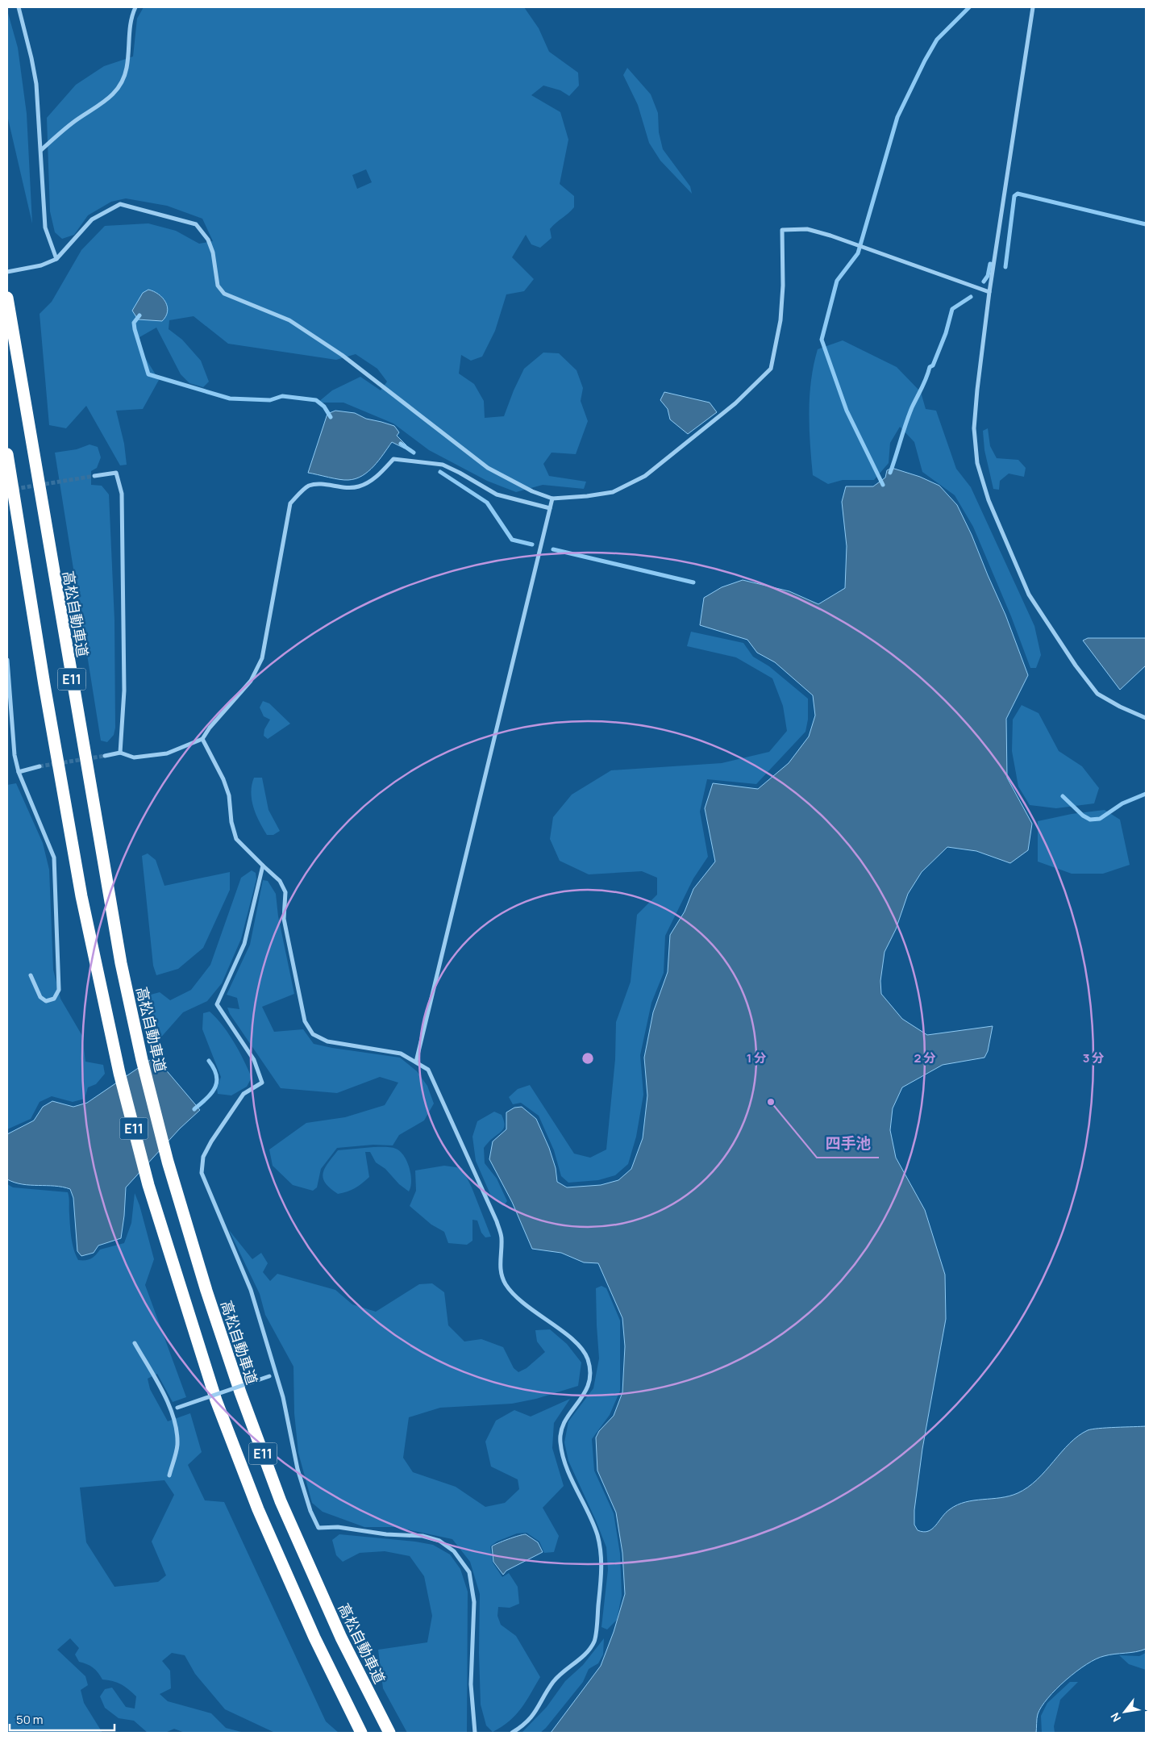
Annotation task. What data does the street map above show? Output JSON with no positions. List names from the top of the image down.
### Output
{
  "streets": {
    "highway": ["高松自動車道", "E11"]
  },
  "places": ["四手池"],
  "scale_bar": "50 m",
  "north": "bottom left",
  "rings": ["1 分", "2 分", "3 分"]
}
